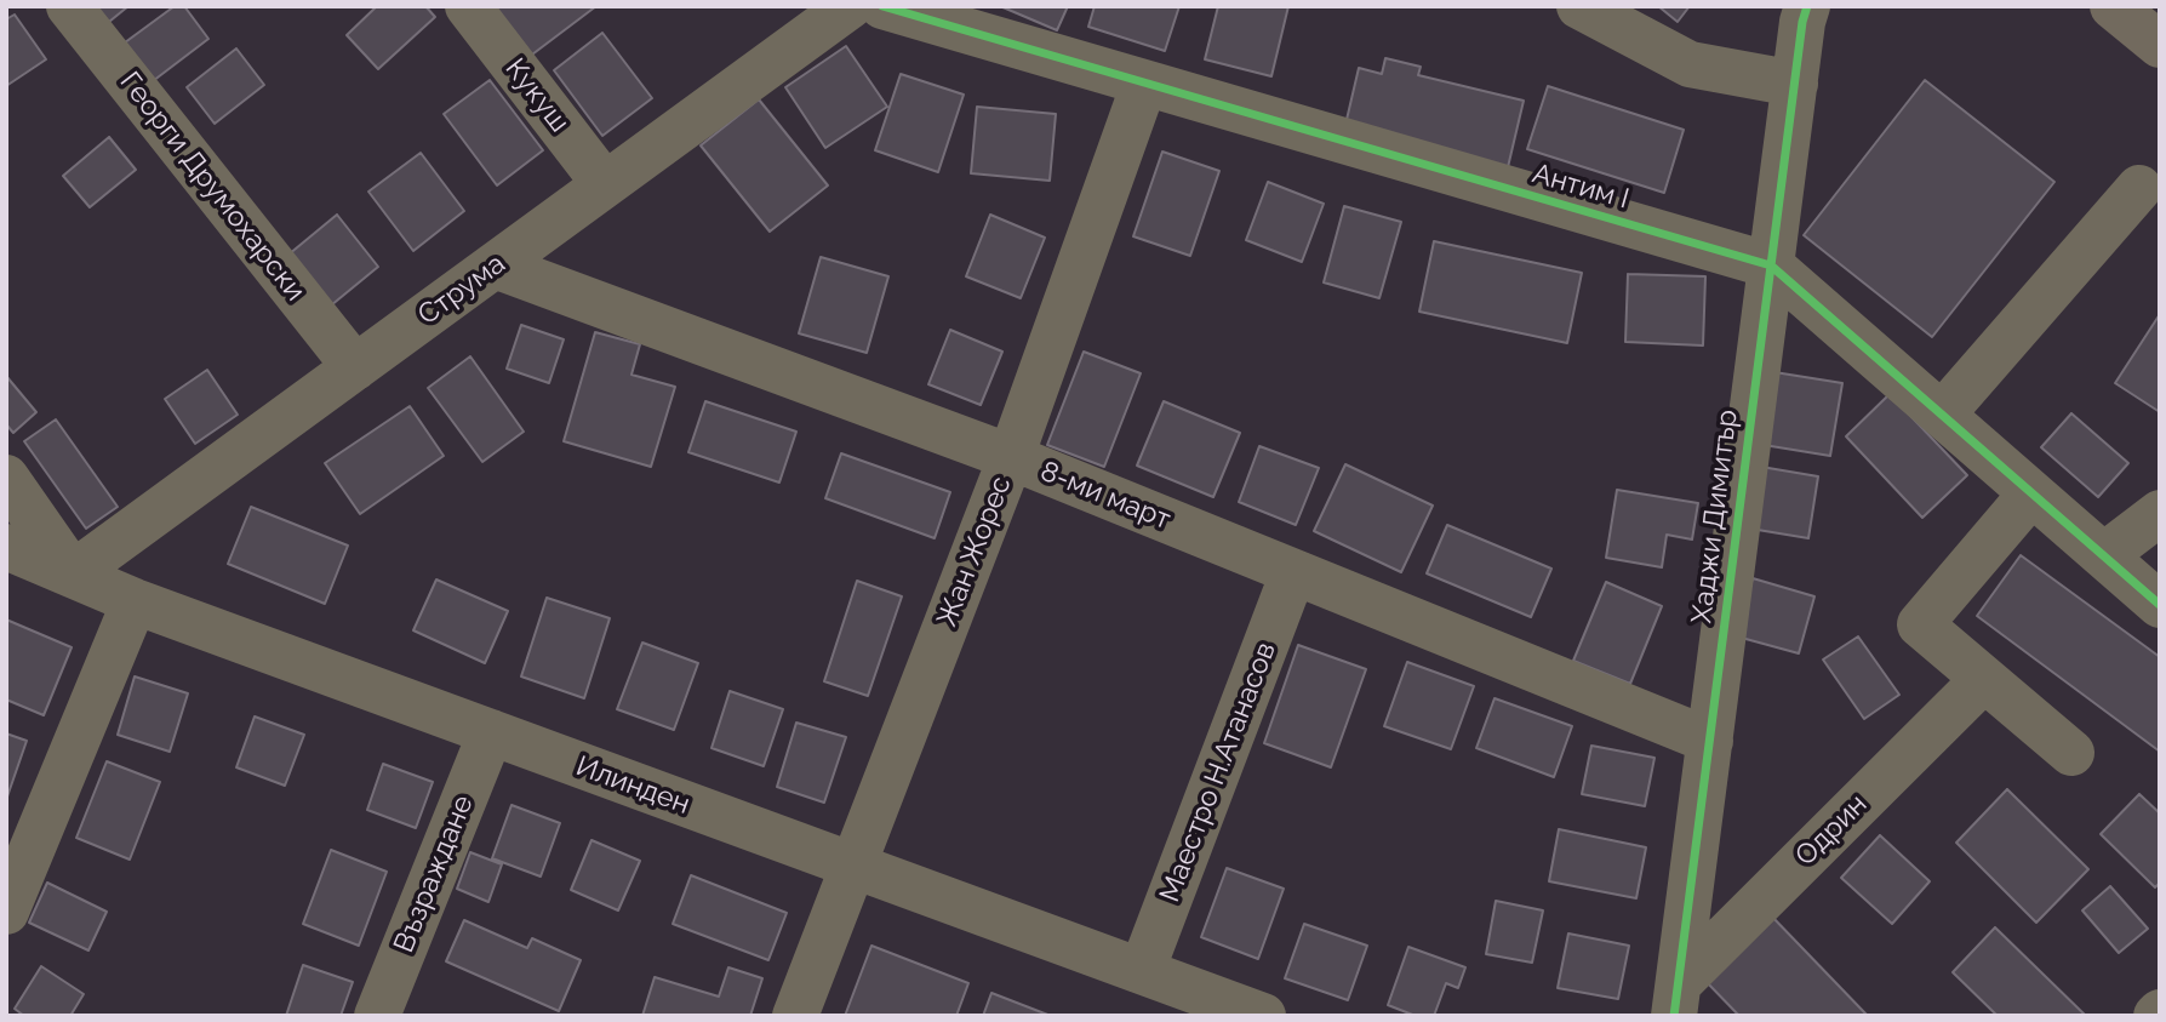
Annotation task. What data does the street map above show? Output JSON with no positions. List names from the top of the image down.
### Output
{
  "streets": {
    "street": [
      "Кукуш",
      "Георги Друмохарски",
      "Антим I",
      "Струма",
      "8-ми март",
      "Хаджи Димитър",
      "Жан Жорес",
      "Маестро Н.Атанасов",
      "Илинден",
      "Одрин",
      "Възраждане"
    ]
  },
  "crossings": [
    ["Кукуш", "Струма"],
    ["Георги Друмохарски", "Струма"],
    ["Антим I", "Хаджи Димитър"],
    ["Антим I", "Жан Жорес"],
    ["Струма", "8-ми март"],
    ["Струма", "Илинден"],
    ["8-ми март", "Хаджи Димитър"],
    ["8-ми март", "Жан Жорес"],
    ["8-ми март", "Маестро Н.Атанасов"],
    ["Хаджи Димитър", "Одрин"],
    ["Жан Жорес", "Илинден"],
    ["Маестро Н.Атанасов", "Илинден"],
    ["Илинден", "Възраждане"]
  ]
}
